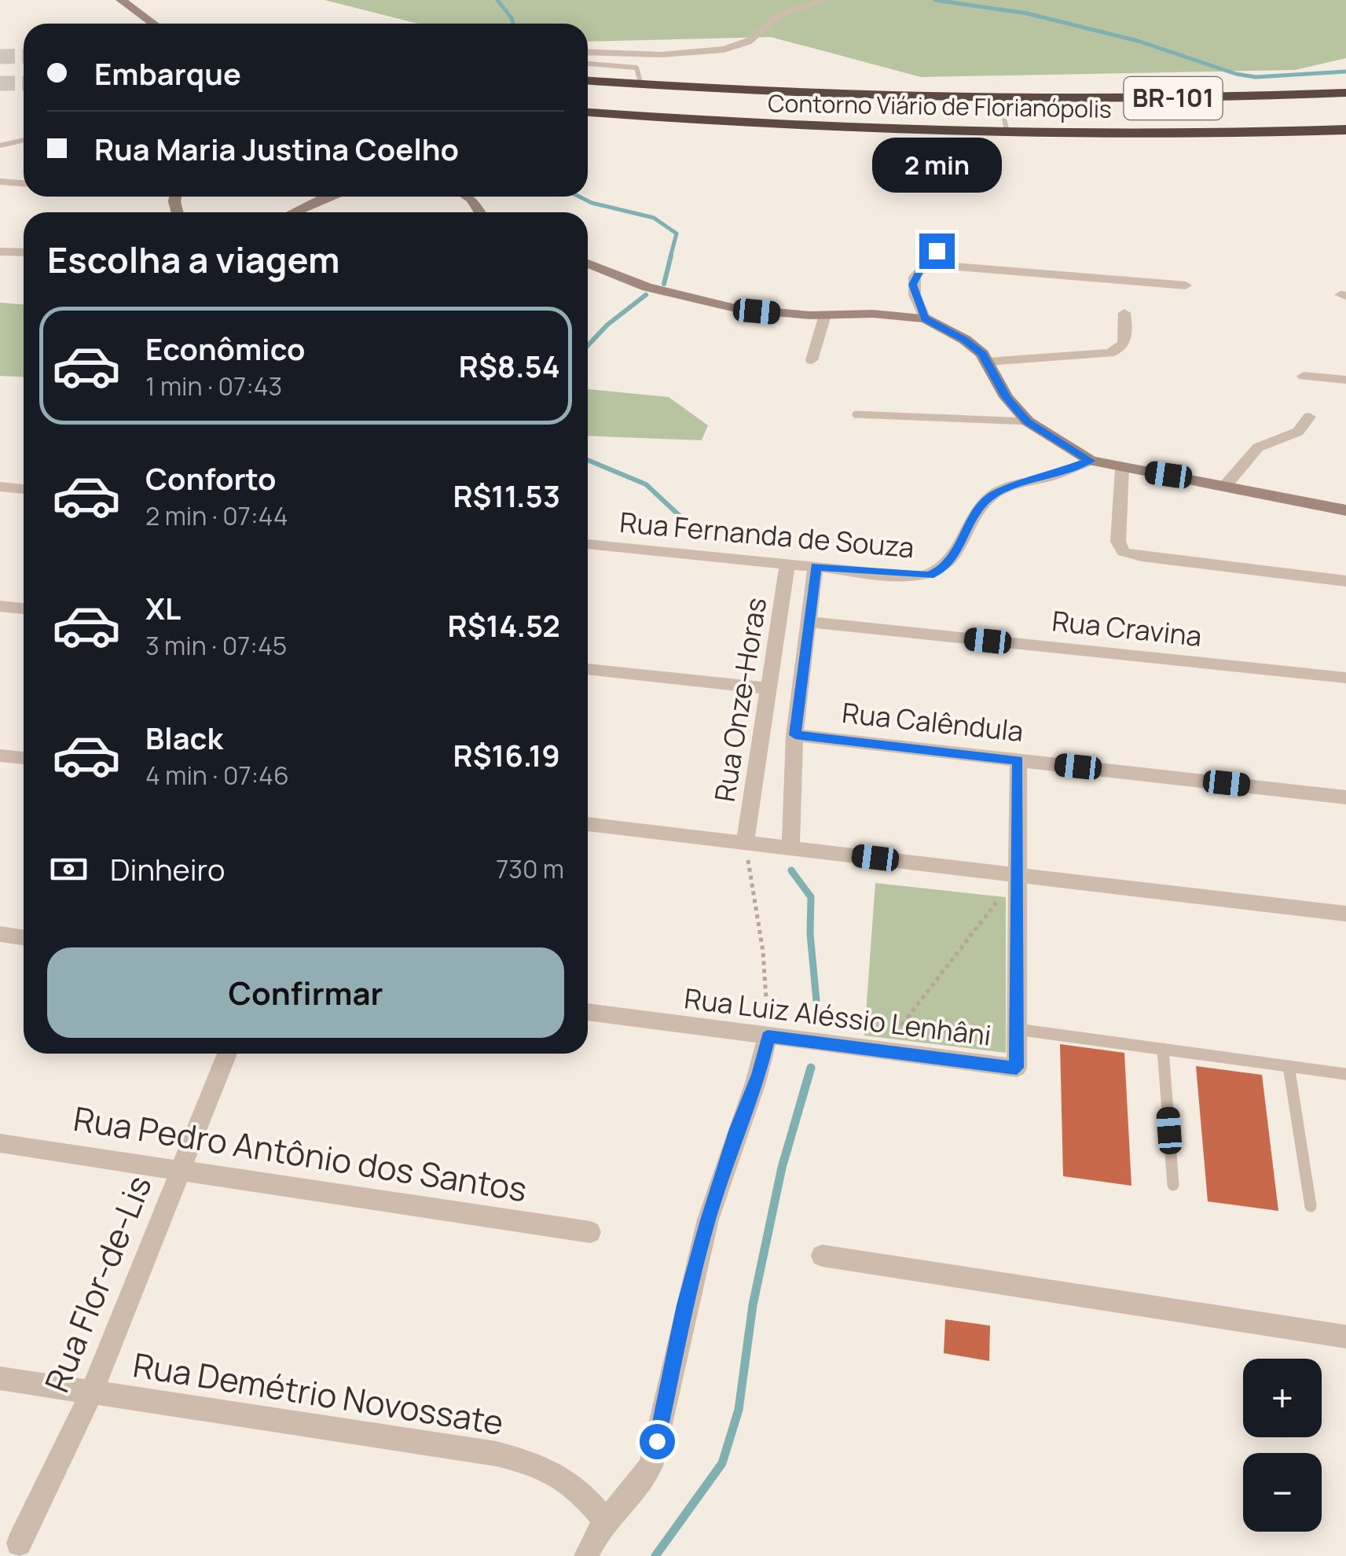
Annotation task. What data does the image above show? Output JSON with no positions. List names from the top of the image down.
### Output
{
  "streets": {
    "highway": ["BR-101", "Contorno Viário de Florianópolis"],
    "street": [
      "Rua Fernanda de Souza",
      "Rua Cravina",
      "Rua Onze-Horas",
      "Rua Calêndula",
      "Rua Luiz Aléssio Lenhâni",
      "Rua Pedro Antônio dos Santos",
      "Rua Flor-de-Lis",
      "Rua Demétrio Novossate"
    ]
  },
  "crossings": [
    ["Rua Fernanda de Souza", "Rua Onze-Horas"],
    ["Rua Cravina", "Rua Onze-Horas"],
    ["Rua Onze-Horas", "Rua Calêndula"],
    ["Rua Calêndula", "Rua Luiz Aléssio Lenhâni"],
    ["Rua Pedro Antônio dos Santos", "Rua Flor-de-Lis"],
    ["Rua Flor-de-Lis", "Rua Demétrio Novossate"]
  ],
  "page": {
    "banner": ["Embarque", "Rua Maria Justina Coelho"],
    "bubble": "2 min",
    "heading": "Escolha a viagem",
    "list": [
      {
        "name": "Econômico",
        "note": "1 min · 07:43",
        "value": "R$8.54"
      },
      {
        "name": "Conforto",
        "note": "2 min · 07:44",
        "value": "R$11.53"
      },
      {
        "name": "XL",
        "note": "3 min · 07:45",
        "value": "R$14.52"
      },
      {
        "name": "Black",
        "note": "4 min · 07:46",
        "value": "R$16.19"
      }
    ],
    "pay": ["Dinheiro", "730 m"],
    "buttons": "Confirmar",
    "map_buttons": ["+", "−"]
  }
}
